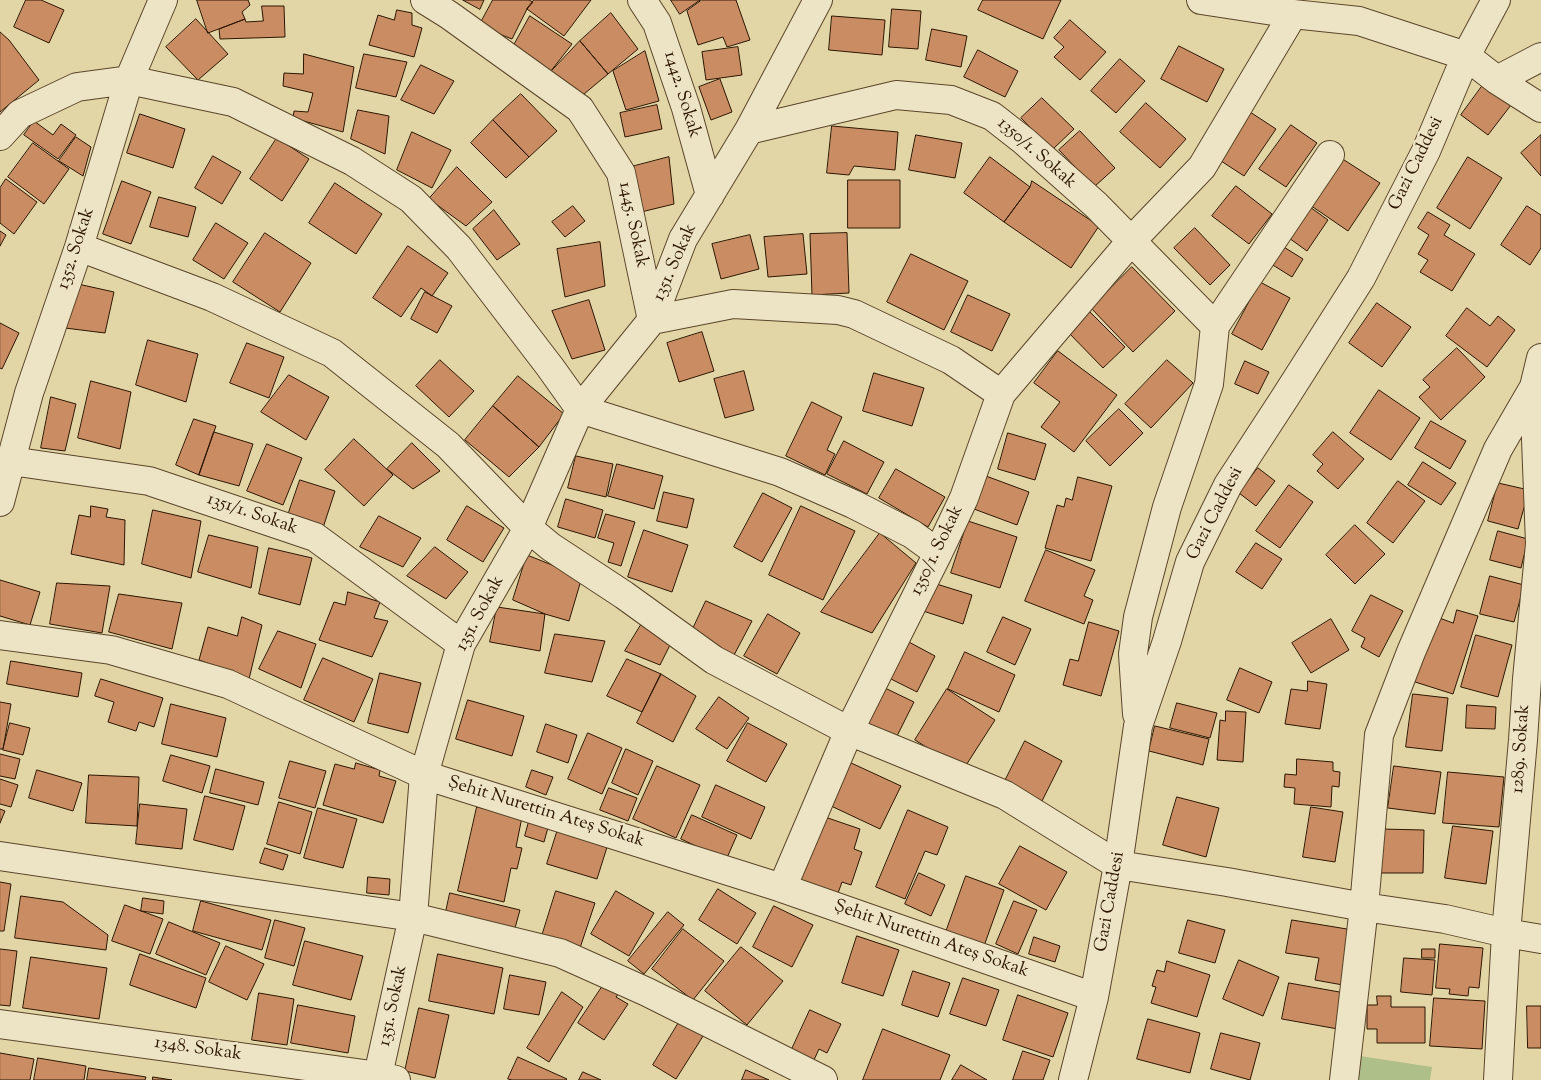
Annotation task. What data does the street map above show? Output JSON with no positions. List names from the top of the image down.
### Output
{
  "streets": {
    "street": [
      "1442. Sokak",
      "1350/1. Sokak",
      "Gazi Caddesi",
      "1445. Sokak",
      "1352. Sokak",
      "1351. Sokak",
      "1351/1. Sokak",
      "1289. Sokak",
      "Şehit Nurettin Ateş Sokak",
      "1348. Sokak"
    ]
  },
  "crossings": [
    ["1442. Sokak", "1351. Sokak"],
    ["1350/1. Sokak", "1351. Sokak"],
    ["1350/1. Sokak", "Şehit Nurettin Ateş Sokak"],
    ["Gazi Caddesi", "Şehit Nurettin Ateş Sokak"],
    ["1445. Sokak", "1351. Sokak"],
    ["1352. Sokak", "1351/1. Sokak"],
    ["1351. Sokak", "1351/1. Sokak"],
    ["1351. Sokak", "Şehit Nurettin Ateş Sokak"],
    ["1351. Sokak", "1348. Sokak"]
  ]
}
